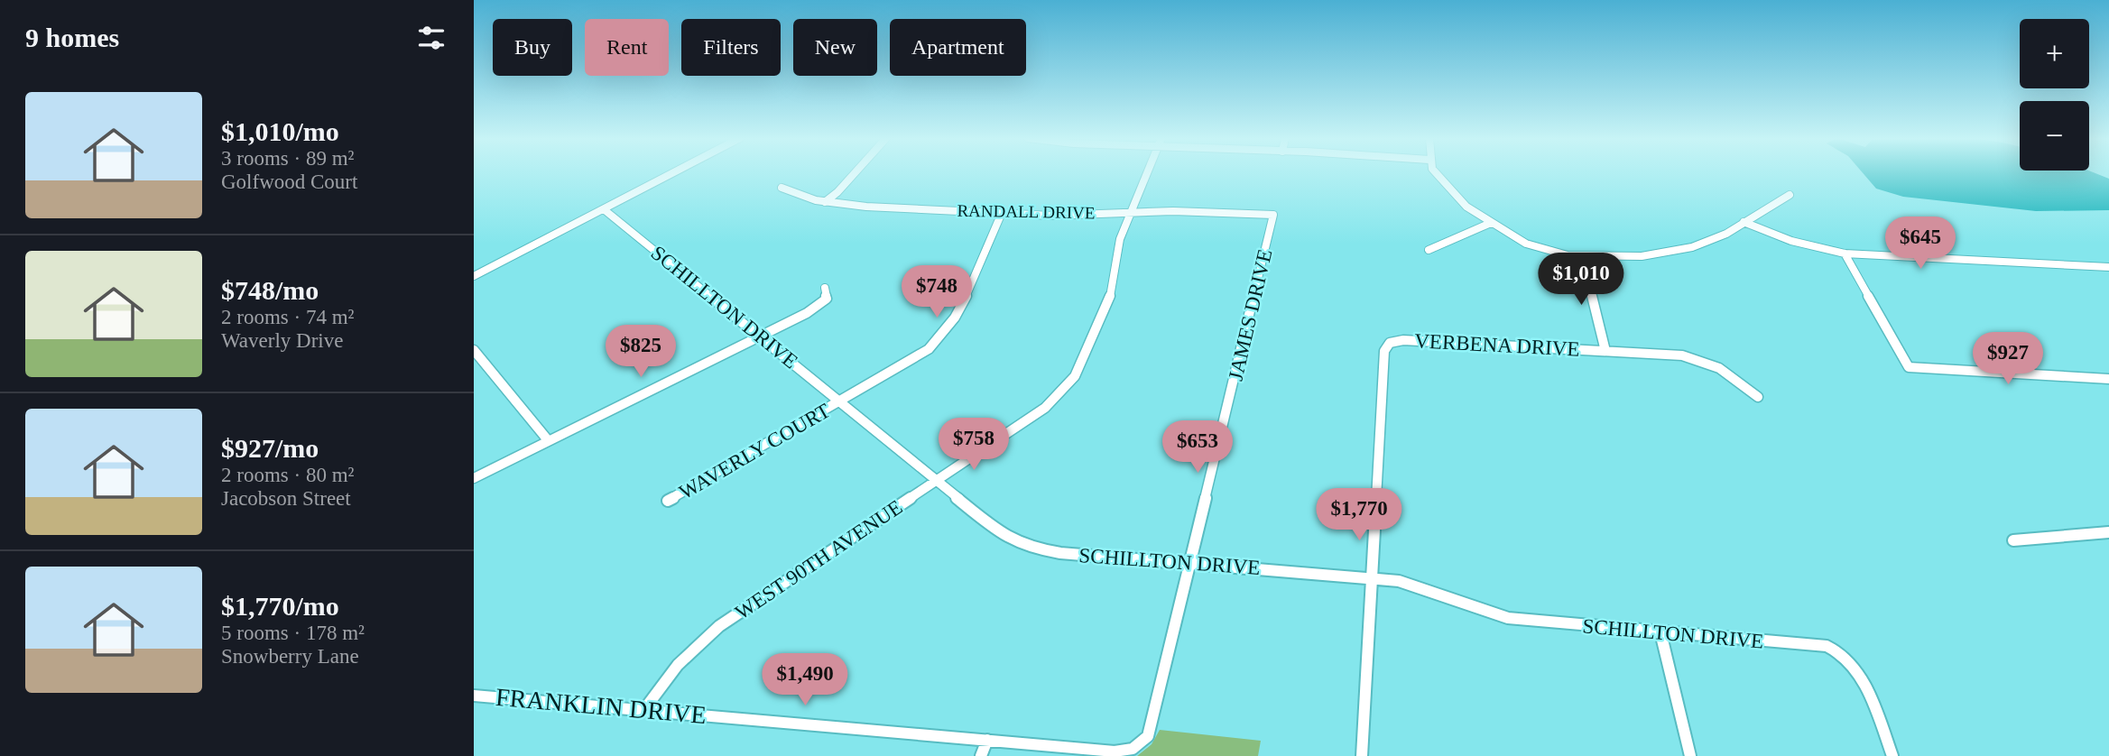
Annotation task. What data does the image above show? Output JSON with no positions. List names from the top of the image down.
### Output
{
  "streets": {
    "street": [
      "RANDALL DRIVE",
      "SCHILLTON DRIVE",
      "JAMES DRIVE",
      "VERBENA DRIVE",
      "WAVERLY COURT",
      "WEST 90TH AVENUE",
      "FRANKLIN DRIVE"
    ]
  },
  "crossings": [
    ["RANDALL DRIVE", "JAMES DRIVE"],
    ["RANDALL DRIVE", "WAVERLY COURT"],
    ["RANDALL DRIVE", "WEST 90TH AVENUE"],
    ["SCHILLTON DRIVE", "JAMES DRIVE"],
    ["SCHILLTON DRIVE", "VERBENA DRIVE"],
    ["SCHILLTON DRIVE", "WAVERLY COURT"],
    ["SCHILLTON DRIVE", "WEST 90TH AVENUE"],
    ["JAMES DRIVE", "FRANKLIN DRIVE"],
    ["WEST 90TH AVENUE", "FRANKLIN DRIVE"]
  ],
  "page": {
    "heading": "9 homes",
    "map_buttons": ["+", "−"],
    "chip": [
      "Buy",
      "Rent",
      "Filters",
      "New",
      "Apartment"
    ],
    "list": [
      {
        "name": "$1,010/mo",
        "note": "3 rooms · 89 m² · Golfwood Court"
      },
      {
        "name": "$748/mo",
        "note": "2 rooms · 74 m² · Waverly Drive"
      },
      {
        "name": "$927/mo",
        "note": "2 rooms · 80 m² · Jacobson Street"
      },
      {
        "name": "$1,770/mo",
        "note": "5 rooms · 178 m² · Snowberry Lane"
      }
    ],
    "price": [
      "$645",
      "$1,010",
      "$748",
      "$825",
      "$927",
      "$758",
      "$653",
      "$1,770",
      "$1,490"
    ]
  }
}
